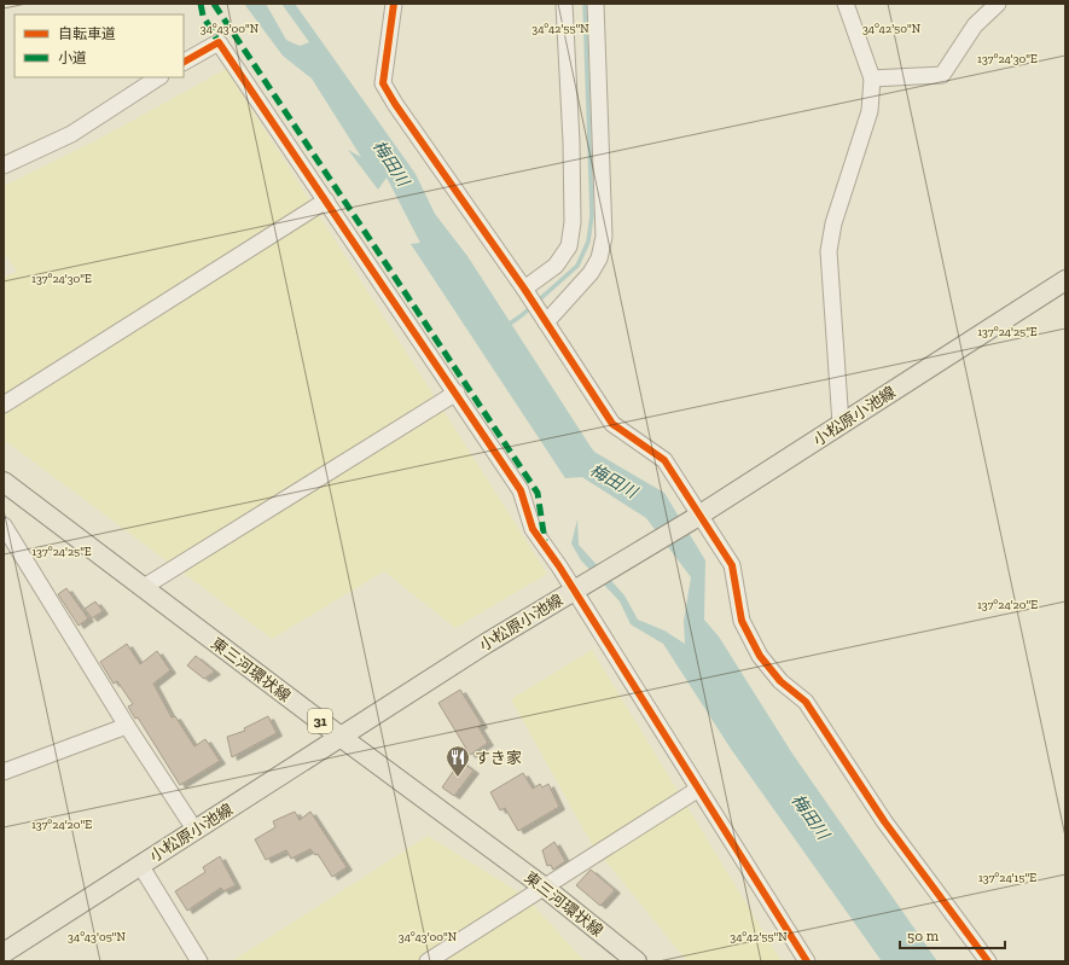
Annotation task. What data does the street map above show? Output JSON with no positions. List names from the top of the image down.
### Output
{
  "streets": {
    "main road": ["小松原小池線", "東三河環状線", "31"]
  },
  "crossings": [
    ["小松原小池線", "東三河環状線"]
  ],
  "water": ["梅田川"],
  "places": {
    "restaurant": ["すき家"]
  },
  "legend": ["自転車道", "小道"],
  "scale_bar": "50 m",
  "coordinates": [
    "34°43'00\"N",
    "34°42'55\"N",
    "34°42'50\"N",
    "137°24'30\"E",
    "137°24'25\"E",
    "137°24'20\"E",
    "137°24'15\"E",
    "34°43'05\"N"
  ]
}
